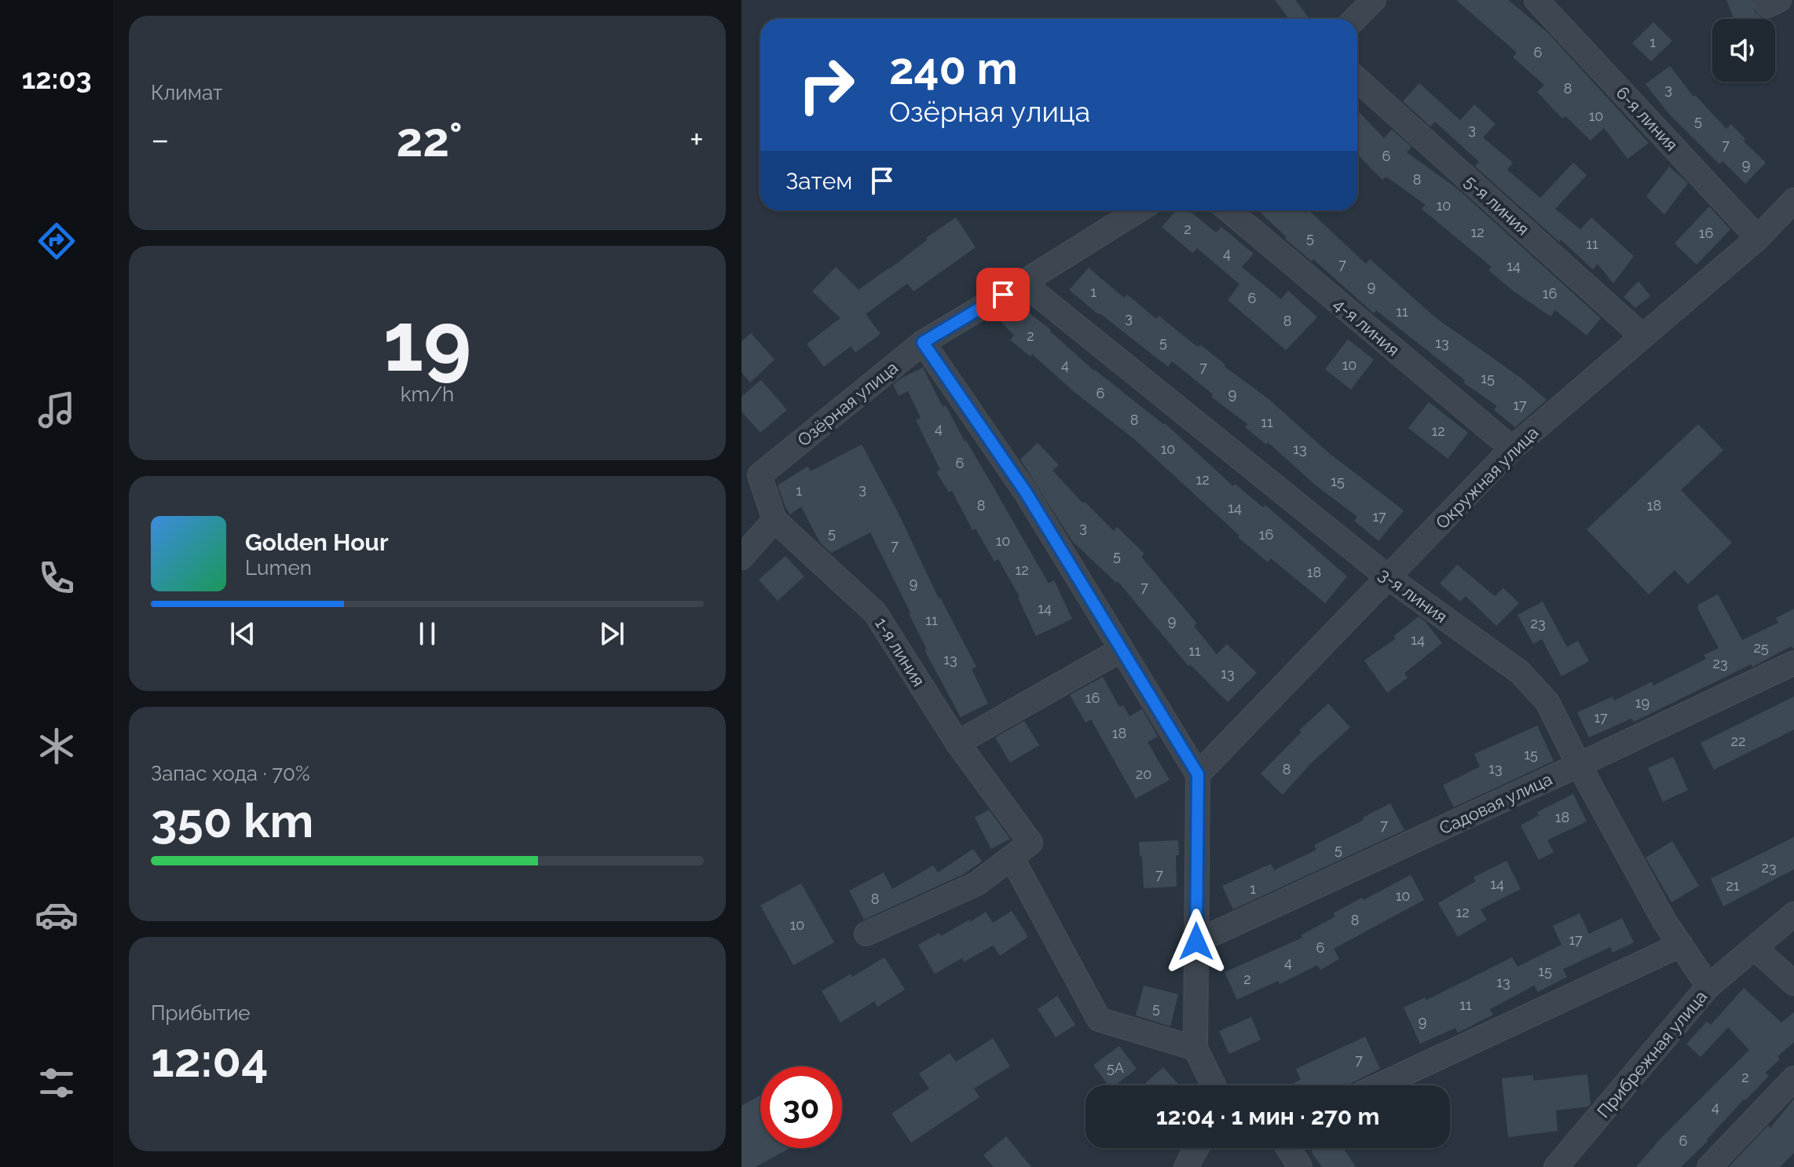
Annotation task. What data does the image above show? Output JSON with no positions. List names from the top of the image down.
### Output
{
  "streets": {
    "street": [
      "6-я линия",
      "5-я линия",
      "4-я линия",
      "Озёрная улица",
      "Окружная улица",
      "3-я линия",
      "1-я линия",
      "Садовая улица",
      "Прибрежная улица"
    ]
  },
  "crossings": [
    ["6-я линия", "Окружная улица"],
    ["5-я линия", "Окружная улица"],
    ["4-я линия", "Окружная улица"],
    ["Озёрная улица", "3-я линия"],
    ["Озёрная улица", "1-я линия"],
    ["Окружная улица", "3-я линия"],
    ["3-я линия", "Садовая улица"],
    ["3-я линия", "Прибрежная улица"]
  ],
  "house_numbers": [
    "1",
    "6",
    "8",
    "3",
    "10",
    "5",
    "3",
    "7",
    "6",
    "9",
    "8",
    "10",
    "2",
    "12",
    "16",
    "5",
    "11",
    "4",
    "7",
    "14",
    "9",
    "1",
    "16",
    "6",
    "11",
    "3",
    "8",
    "2",
    "5",
    "13",
    "4",
    "10",
    "7",
    "15",
    "6",
    "9",
    "17",
    "8",
    "11",
    "4",
    "12",
    "10",
    "13",
    "6",
    "12",
    "15",
    "3",
    "1",
    "8",
    "18",
    "14",
    "17",
    "3",
    "5",
    "16",
    "10",
    "7",
    "5",
    "12",
    "18",
    "9",
    "7",
    "14",
    "11",
    "9",
    "23",
    "14",
    "25",
    "11",
    "13",
    "23",
    "13",
    "16",
    "19",
    "17",
    "18",
    "22",
    "15",
    "13",
    "8",
    "20",
    "18",
    "7",
    "5",
    "23",
    "7",
    "14",
    "21",
    "1",
    "10",
    "8",
    "12",
    "8",
    "10",
    "17",
    "6",
    "4",
    "15",
    "2",
    "13",
    "11",
    "5",
    "9",
    "7",
    "5А",
    "2",
    "4",
    "6"
  ],
  "page": {
    "tabs": "12:03",
    "tile": [
      "Климат",
      ["19", "km/h"],
      ["Запас хода · 70%", "350 km"],
      ["Прибытие", "12:04"]
    ],
    "turn": ["240 m", "Озёрная улица"],
    "heat": ["−", "22°", "+"],
    "then": "Затем",
    "song": ["Golden Hour", "Lumen"],
    "limit": "30",
    "trip": "12:04 · 1 мин · 270 m"
  }
}
